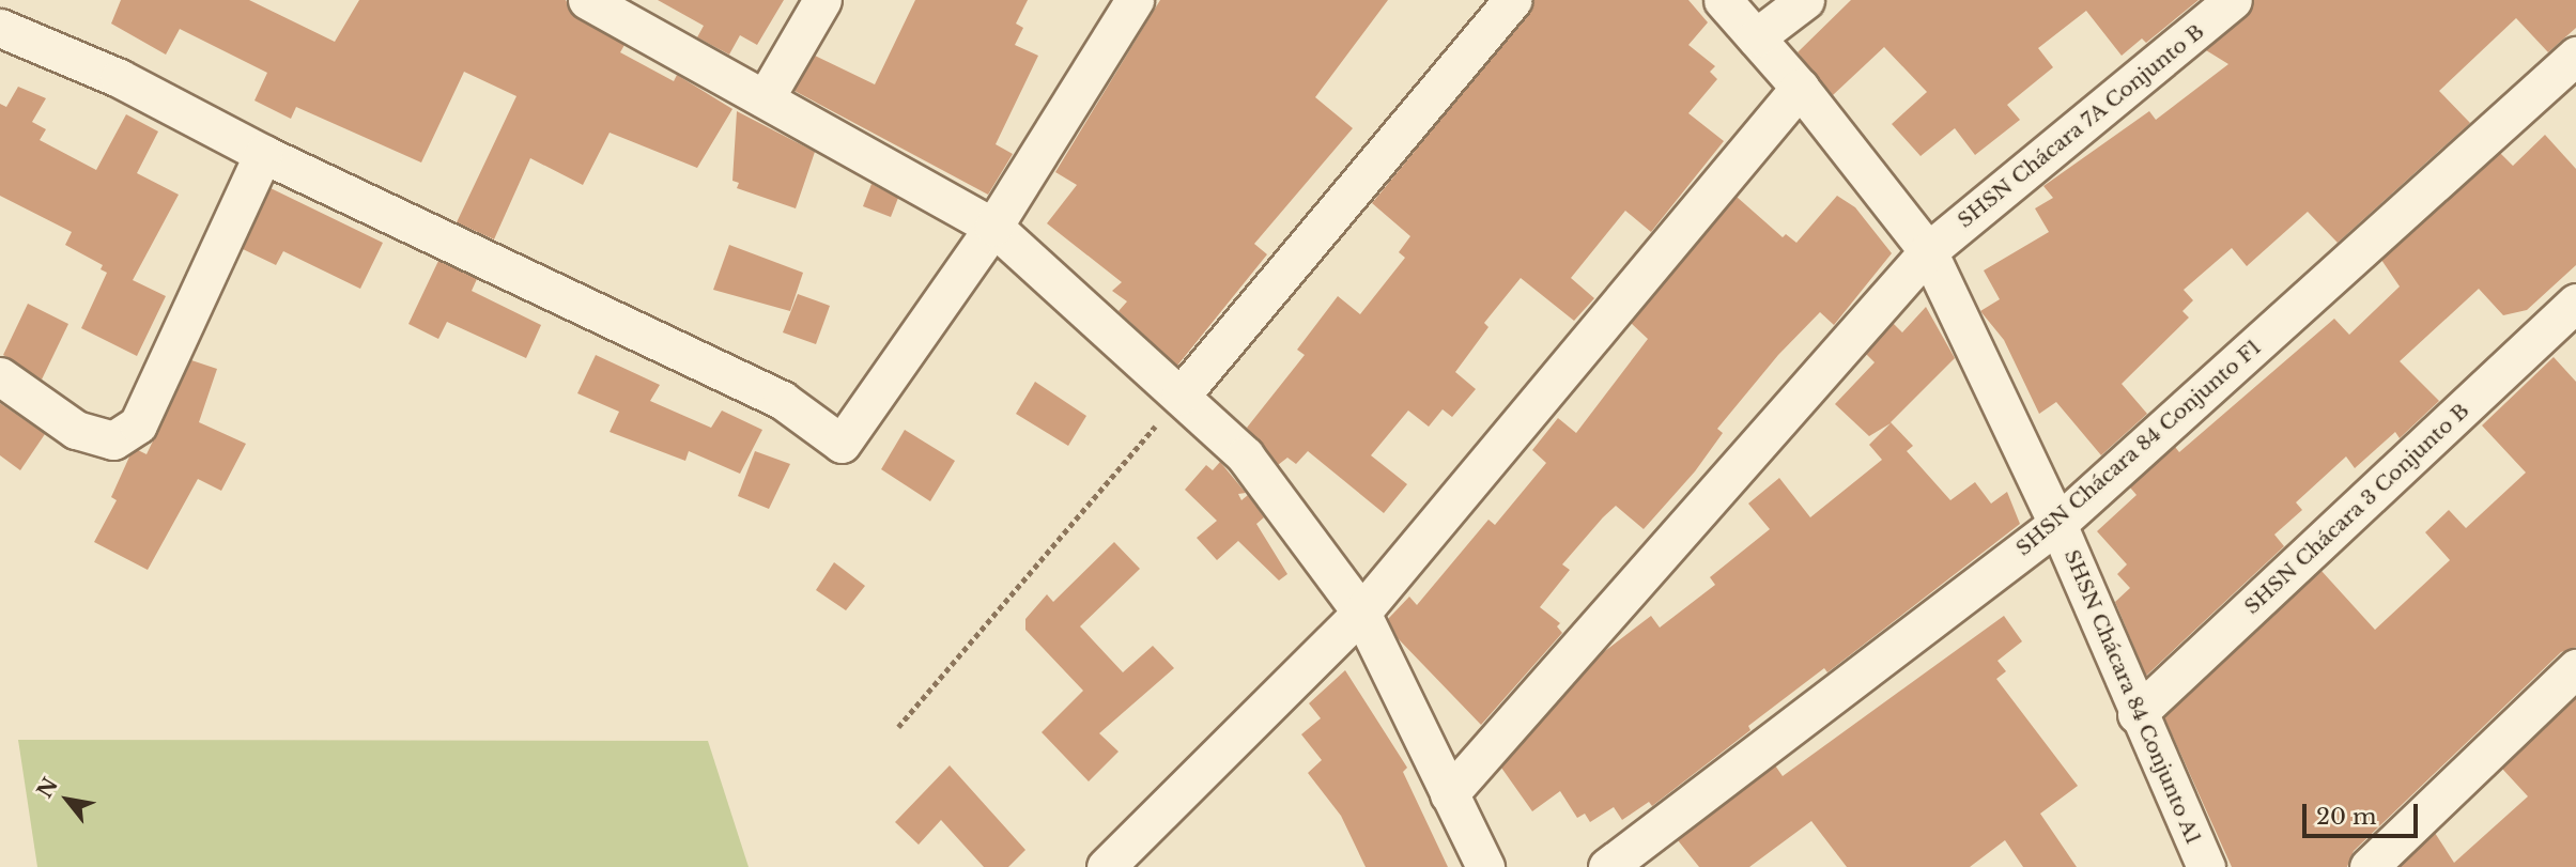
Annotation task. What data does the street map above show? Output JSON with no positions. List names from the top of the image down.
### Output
{
  "streets": {
    "street": [
      "SHSN Chácara 7A Conjunto B",
      "SHSN Chácara 84 Conjunto F1",
      "SHSN Chácara 3 Conjunto B",
      "SHSN Chácara 84 Conjunto A1"
    ]
  },
  "crossings": [
    ["SHSN Chácara 7A Conjunto B", "SHSN Chácara 84 Conjunto A1"],
    ["SHSN Chácara 84 Conjunto F1", "SHSN Chácara 84 Conjunto A1"],
    ["SHSN Chácara 3 Conjunto B", "SHSN Chácara 84 Conjunto A1"]
  ],
  "scale_bar": "20 m",
  "north": "top left"
}
